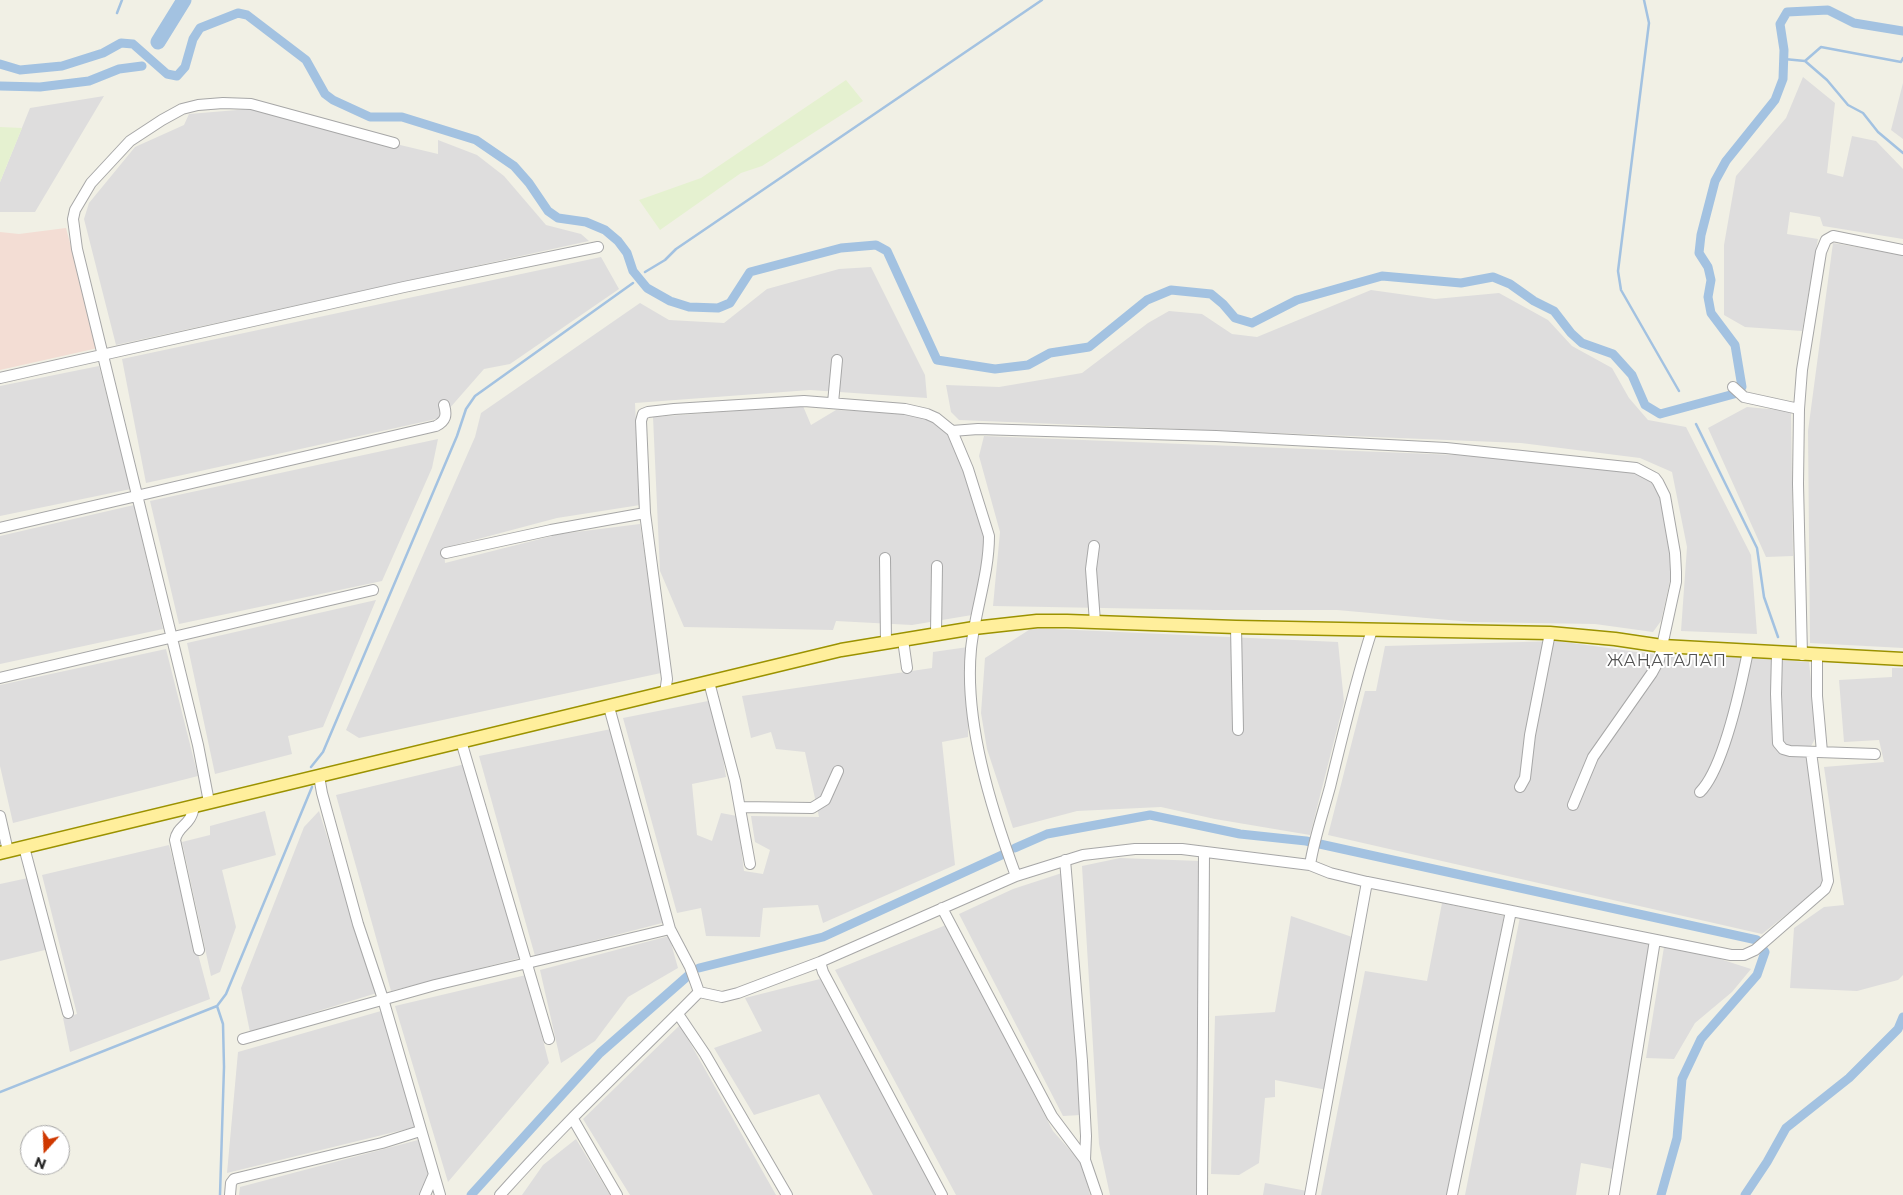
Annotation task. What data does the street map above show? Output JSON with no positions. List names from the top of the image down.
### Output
{
  "districts": ["ЖАҢАТАЛАП"],
  "north": "bottom"
}
